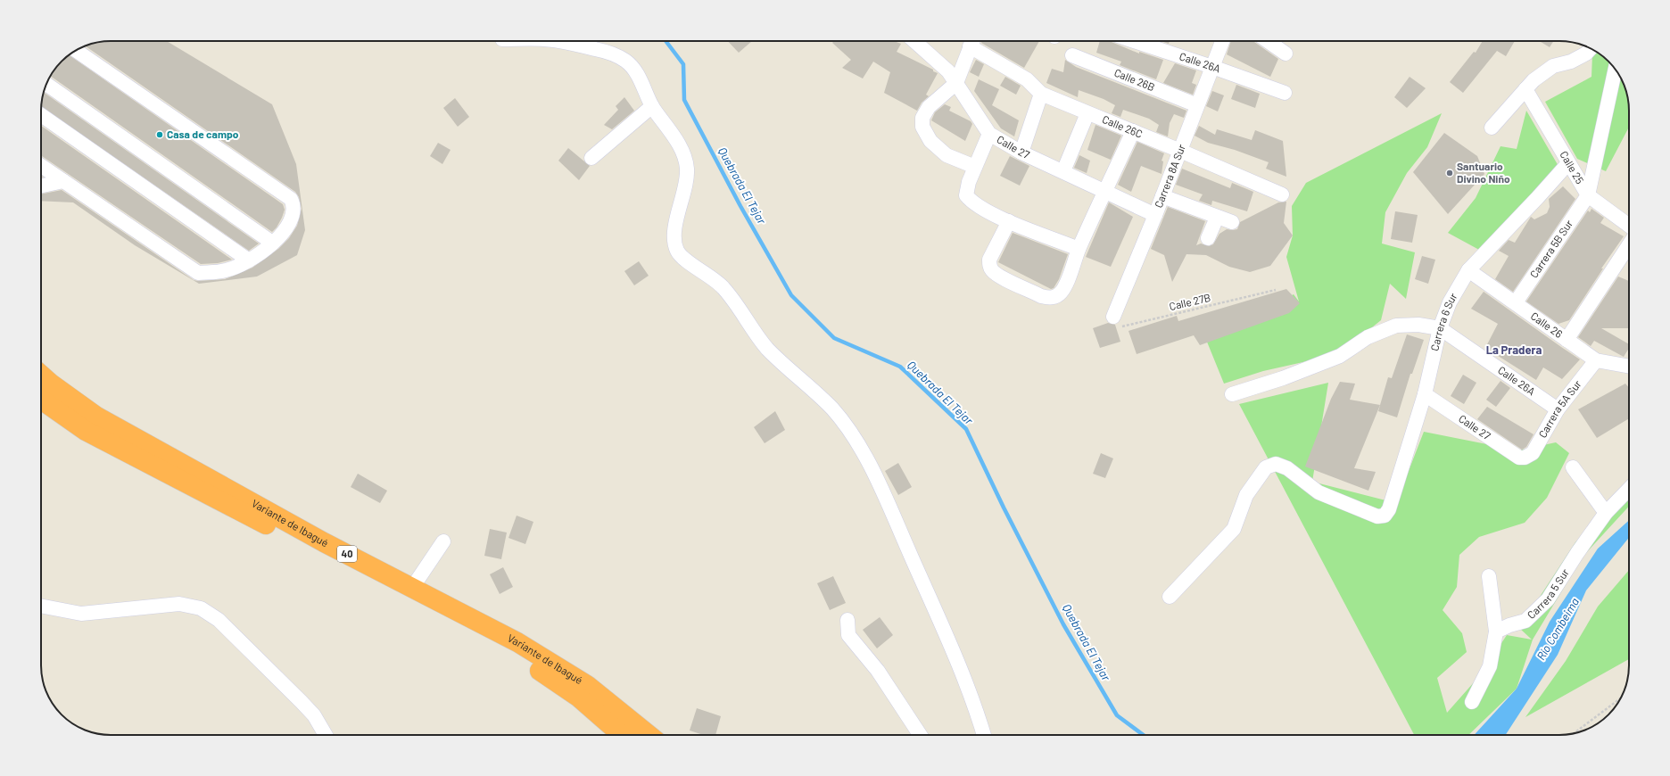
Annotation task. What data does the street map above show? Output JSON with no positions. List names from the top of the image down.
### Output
{
  "streets": {
    "highway": ["Variante de Ibagué", "40"],
    "street": [
      "Calle 26A",
      "Calle 26B",
      "Calle 26C",
      "Calle 27",
      "Calle 25",
      "Carrera 8A Sur",
      "Carrera 5B Sur",
      "Carrera 6 Sur",
      "Calle 26",
      "Carrera 5A Sur",
      "Carrera 5 Sur"
    ],
    "path": ["Calle 27B"]
  },
  "crossings": [
    ["Calle 26A", "Carrera 8A Sur"],
    ["Calle 26A", "Carrera 6 Sur"],
    ["Calle 26A", "Carrera 5A Sur"],
    ["Calle 26B", "Carrera 8A Sur"],
    ["Calle 26C", "Carrera 8A Sur"],
    ["Calle 27", "Carrera 8A Sur"],
    ["Calle 27", "Carrera 6 Sur"],
    ["Calle 27", "Carrera 5A Sur"],
    ["Calle 25", "Carrera 5B Sur"],
    ["Calle 25", "Carrera 6 Sur"],
    ["Carrera 8A Sur", "Calle 27B"],
    ["Carrera 5B Sur", "Calle 26"],
    ["Carrera 6 Sur", "Calle 26"],
    ["Calle 26", "Carrera 5A Sur"]
  ],
  "districts": ["La Pradera"],
  "water": ["Quebrada El Tejar", "Río Combeima"],
  "places": ["Casa de campo", "Santuario Divino Niño"]
}
